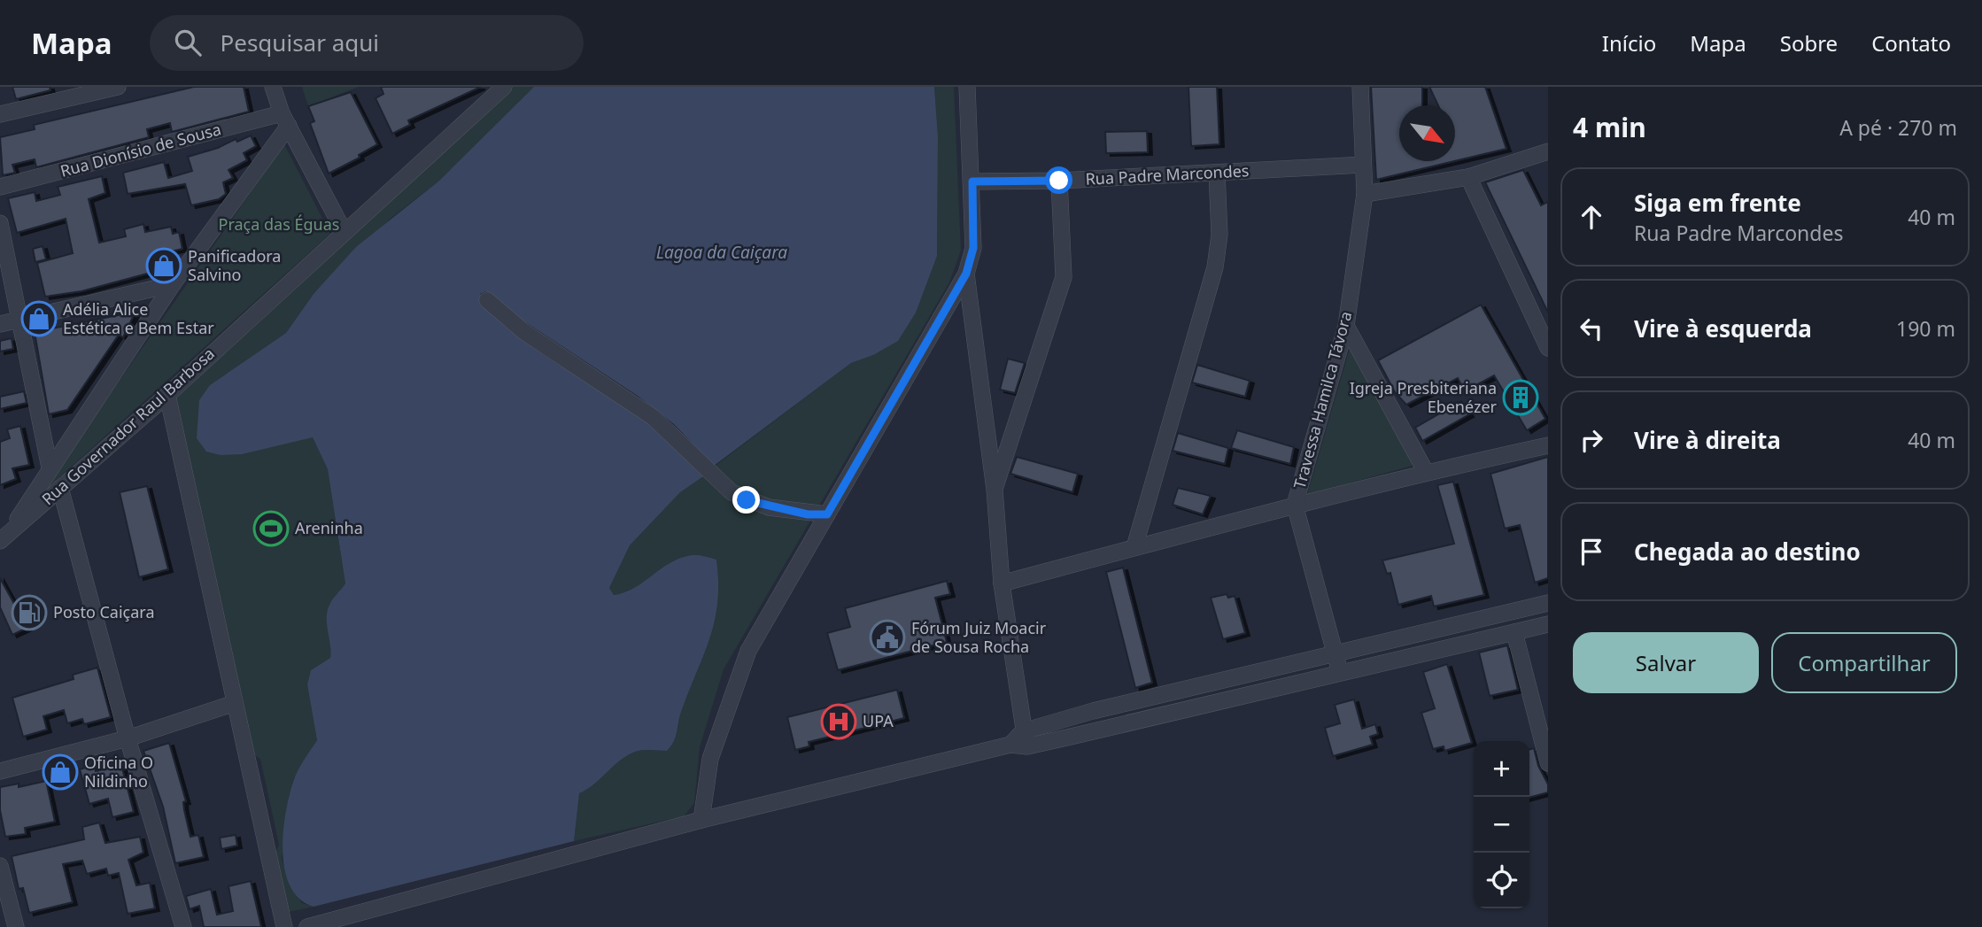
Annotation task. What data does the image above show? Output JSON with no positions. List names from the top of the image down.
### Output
{
  "streets": {
    "street": [
      "Rua Dionísio de Sousa",
      "Rua Padre Marcondes",
      "Travessa Hamilca Távora",
      "Rua Governador Raul Barbosa"
    ]
  },
  "crossings": [
    ["Rua Padre Marcondes", "Travessa Hamilca Távora"]
  ],
  "water": ["Lagoa da Caiçara"],
  "parks": ["Praça das Éguas"],
  "places": {
    "shop": ["Panificadora Salvino", "Adélia Alice Estética e Bem Estar", "Oficina O Nildinho"],
    "building": ["Igreja Presbiteriana Ebenézer"],
    "sports": ["Areninha"],
    "fuel station": ["Posto Caiçara"],
    "public building": ["Fórum Juiz Moacir de Sousa Rocha"],
    "hospital": ["UPA"]
  },
  "north": "bottom right",
  "page": {
    "header": "Mapa",
    "search": "Pesquisar aqui",
    "nav": [
      "Início",
      "Mapa",
      "Sobre",
      "Contato"
    ],
    "heading": ["4 min", "A pé · 270 m"],
    "list": [
      ["Siga em frente", "Rua Padre Marcondes", "40 m"],
      ["Vire à esquerda", "190 m"],
      ["Vire à direita", "40 m"],
      "Chegada ao destino"
    ],
    "buttons": ["Salvar", "Compartilhar"],
    "map_buttons": ["+", "−"]
  }
}
